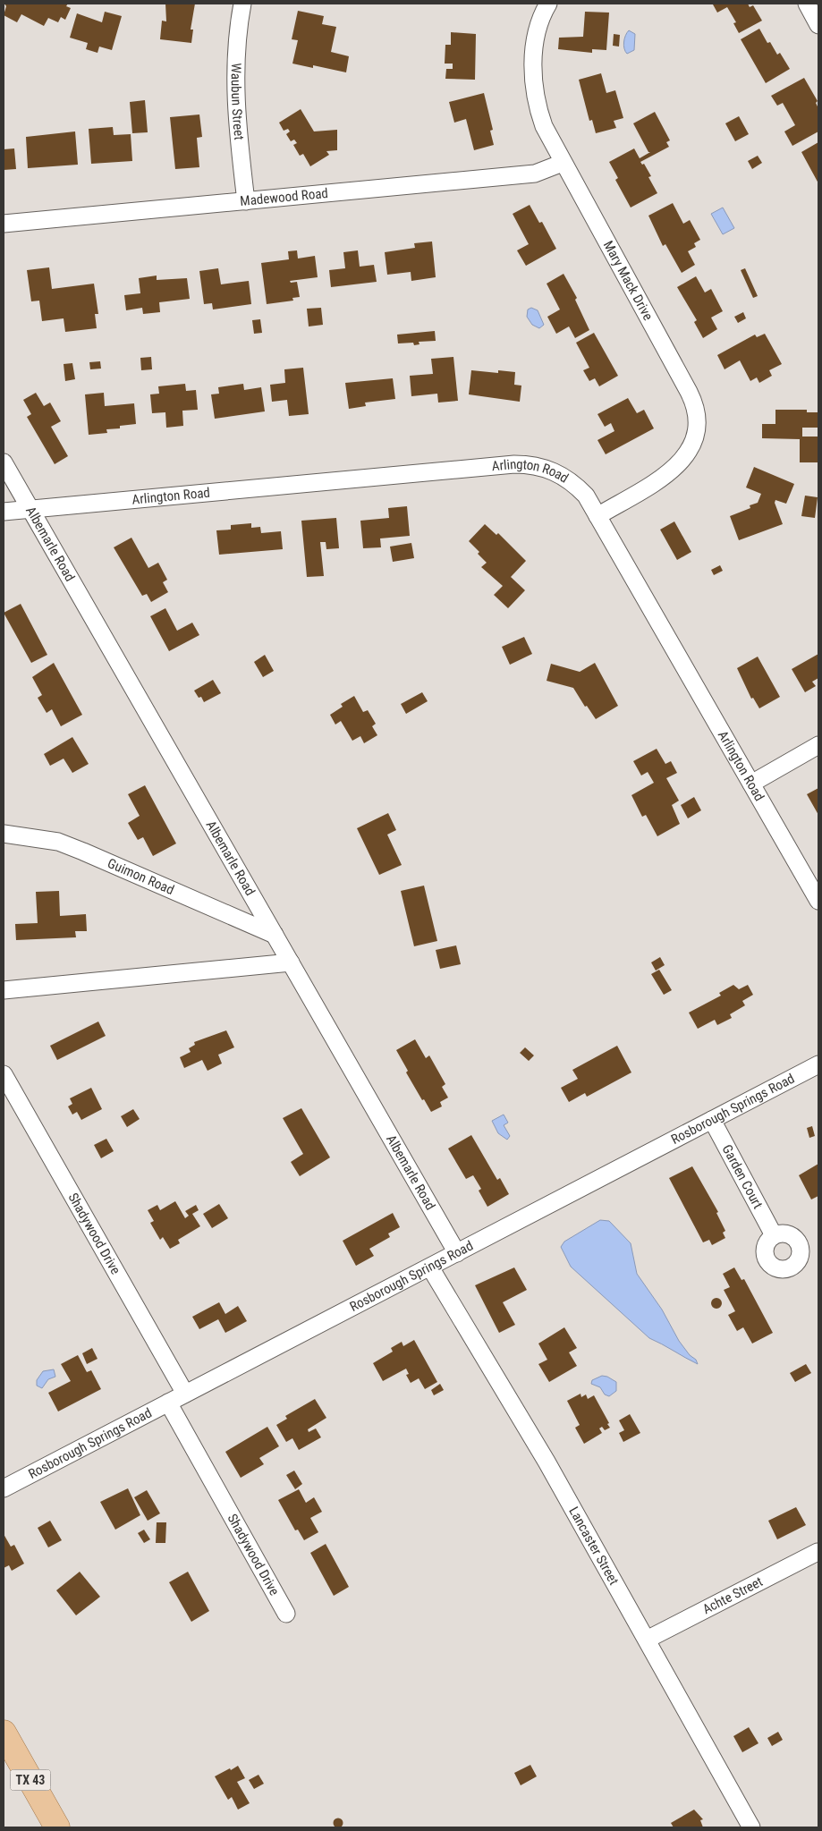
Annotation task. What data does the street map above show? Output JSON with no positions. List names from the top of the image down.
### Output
{
  "streets": {
    "main road": ["TX 43"],
    "street": [
      "Waubun Street",
      "Madewood Road",
      "Mary Mack Drive",
      "Arlington Road",
      "Albemarle Road",
      "Guimon Road",
      "Rosborough Springs Road",
      "Garden Court",
      "Shadywood Drive",
      "Lancaster Street",
      "Achte Street"
    ]
  },
  "crossings": [
    ["Waubun Street", "Madewood Road"],
    ["Madewood Road", "Mary Mack Drive"],
    ["Mary Mack Drive", "Arlington Road"],
    ["Arlington Road", "Albemarle Road"],
    ["Albemarle Road", "Guimon Road"],
    ["Albemarle Road", "Rosborough Springs Road"],
    ["Rosborough Springs Road", "Garden Court"],
    ["Rosborough Springs Road", "Shadywood Drive"],
    ["Rosborough Springs Road", "Lancaster Street"],
    ["Lancaster Street", "Achte Street"]
  ]
}
